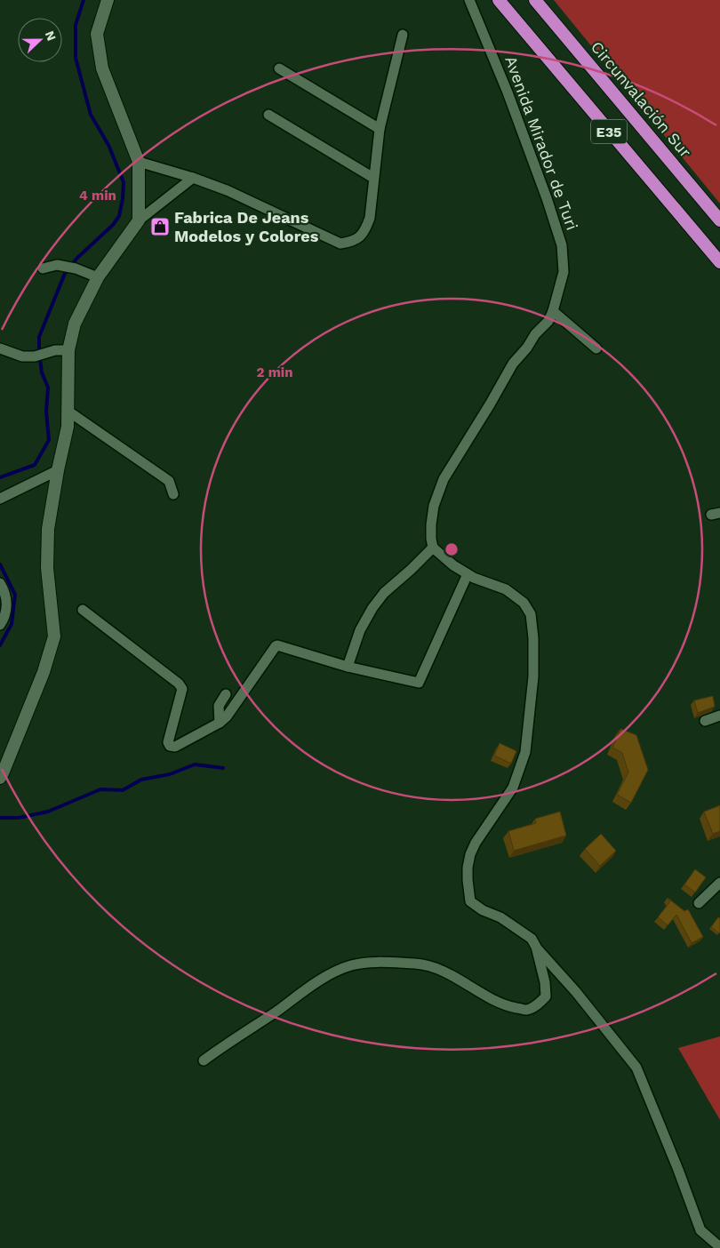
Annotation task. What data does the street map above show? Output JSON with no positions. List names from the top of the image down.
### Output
{
  "streets": {
    "highway": ["Circunvalación Sur", "E35"],
    "street": ["Avenida Mirador de Turi"]
  },
  "places": {
    "shop": ["Fabrica De Jeans Modelos y Colores"]
  },
  "north": "right",
  "rings": ["4 min", "2 min"]
}
